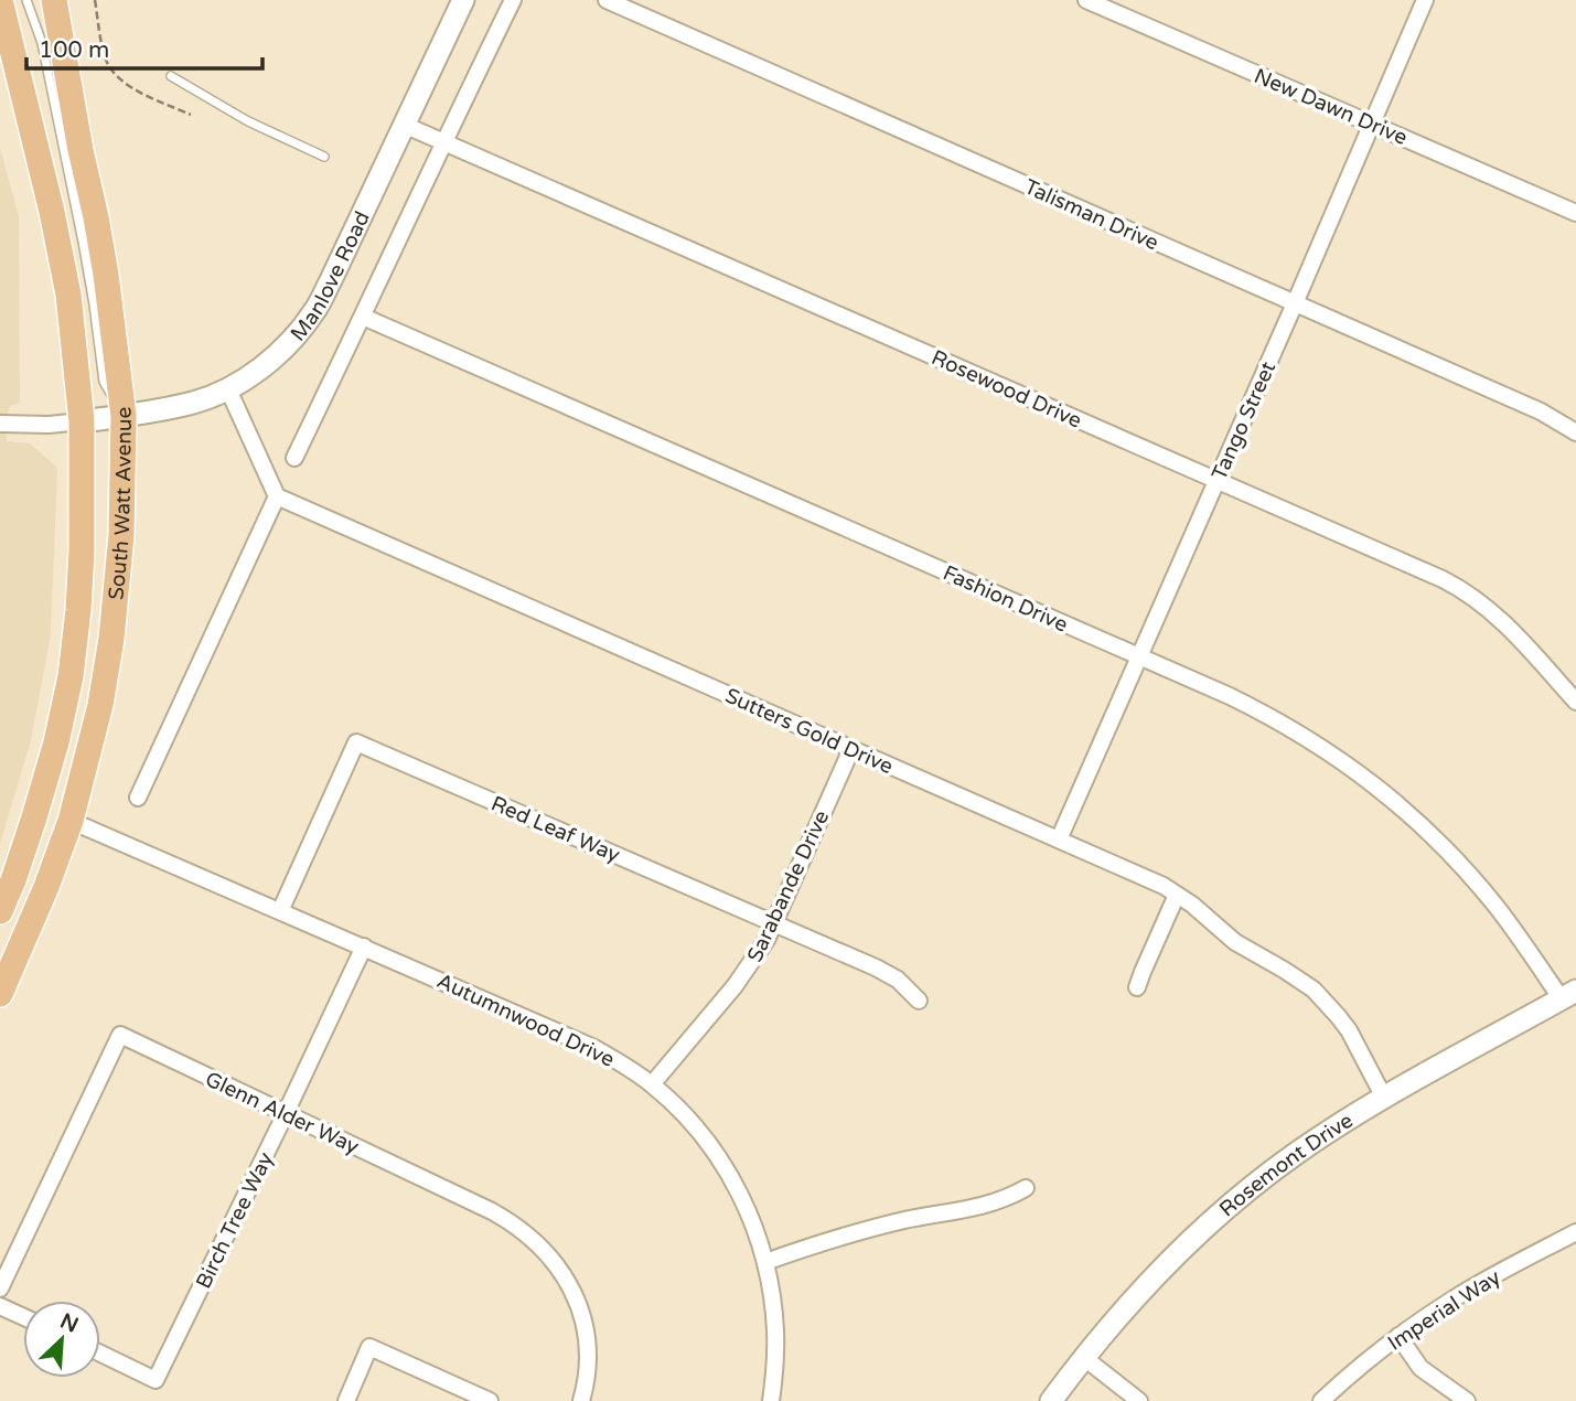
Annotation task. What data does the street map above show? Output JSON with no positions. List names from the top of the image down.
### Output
{
  "streets": {
    "main road": ["South Watt Avenue"],
    "street": [
      "New Dawn Drive",
      "Talisman Drive",
      "Manlove Road",
      "Rosewood Drive",
      "Tango Street",
      "Fashion Drive",
      "Sutters Gold Drive",
      "Red Leaf Way",
      "Sarabande Drive",
      "Autumnwood Drive",
      "Glenn Alder Way",
      "Rosemont Drive",
      "Birch Tree Way",
      "Imperial Way"
    ]
  },
  "crossings": [
    ["New Dawn Drive", "Tango Street"],
    ["Talisman Drive", "Tango Street"],
    ["Manlove Road", "Rosewood Drive"],
    ["Manlove Road", "South Watt Avenue"],
    ["Rosewood Drive", "Tango Street"],
    ["Tango Street", "Fashion Drive"],
    ["Tango Street", "Sutters Gold Drive"],
    ["South Watt Avenue", "Autumnwood Drive"],
    ["Fashion Drive", "Rosemont Drive"],
    ["Sutters Gold Drive", "Sarabande Drive"],
    ["Sutters Gold Drive", "Rosemont Drive"],
    ["Red Leaf Way", "Sarabande Drive"],
    ["Red Leaf Way", "Autumnwood Drive"],
    ["Sarabande Drive", "Autumnwood Drive"],
    ["Autumnwood Drive", "Birch Tree Way"],
    ["Glenn Alder Way", "Birch Tree Way"]
  ],
  "scale_bar": "100 m",
  "north": "top right"
}
